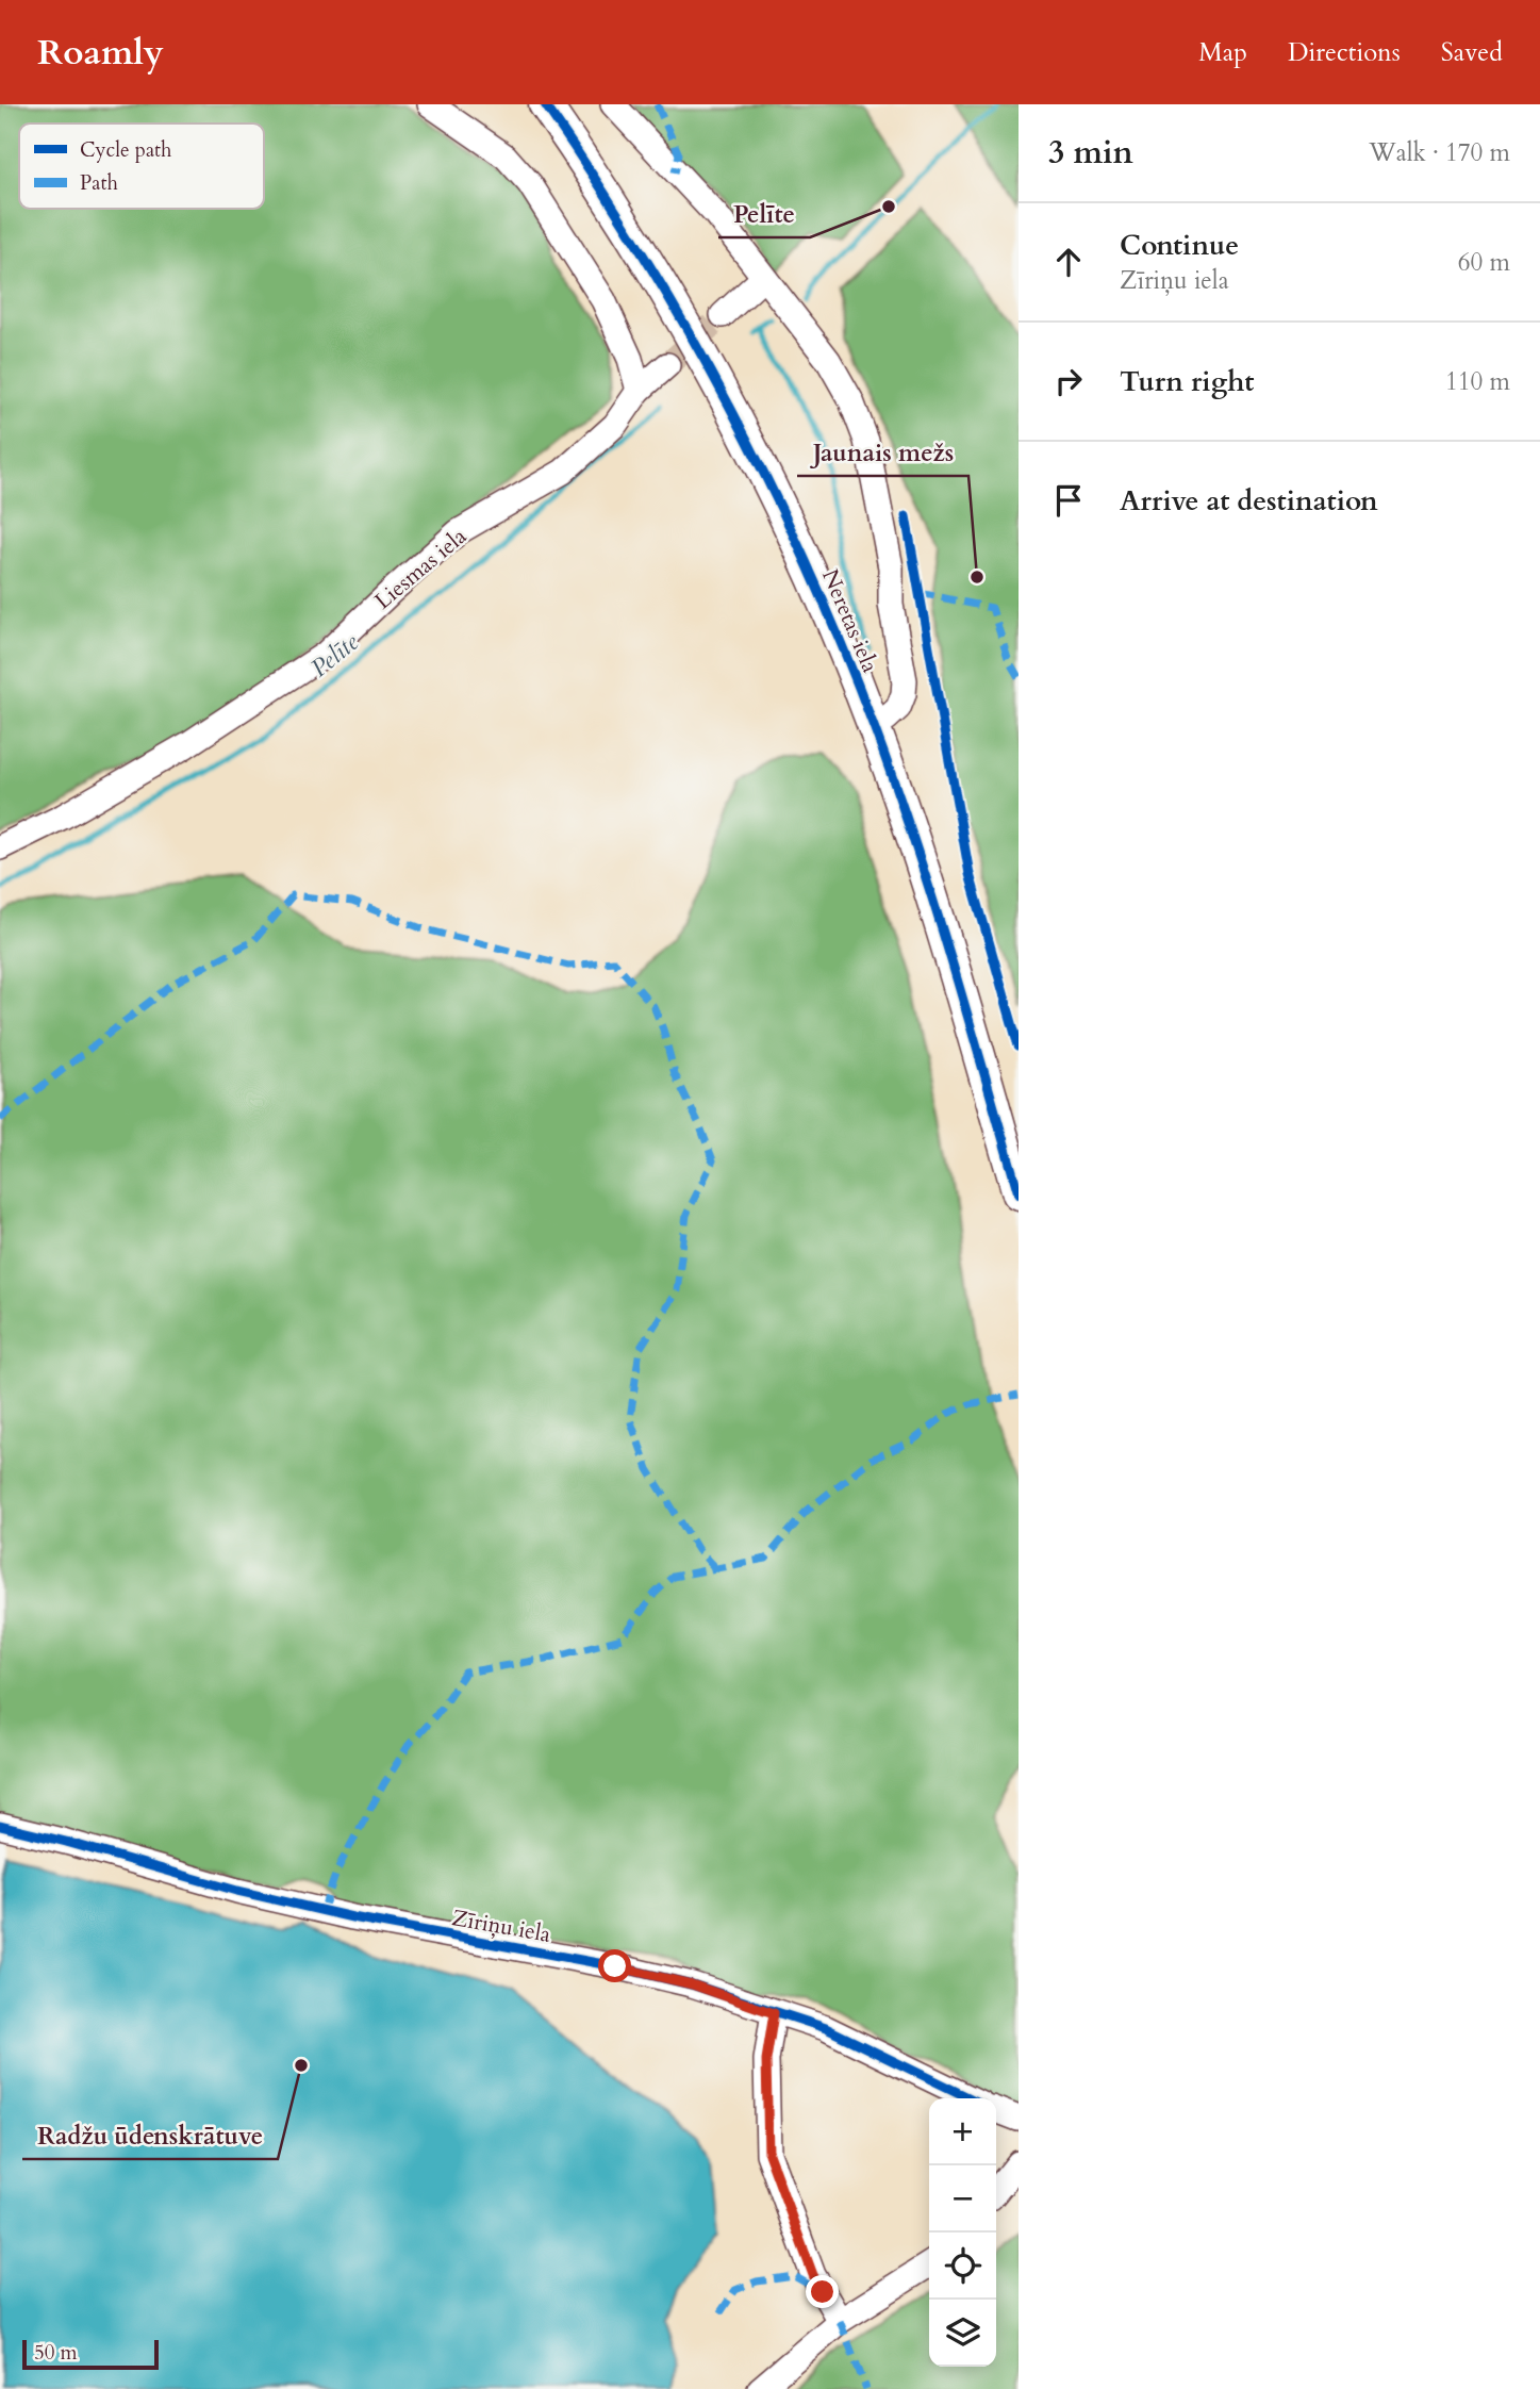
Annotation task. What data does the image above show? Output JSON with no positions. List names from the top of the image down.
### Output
{
  "streets": {
    "main road": ["Neretas iela"],
    "street": ["Liesmas iela", "Zīriņu iela"]
  },
  "water": ["Pelīte"],
  "places": ["Pelīte", "Jaunais mežs", "Radžu ūdenskrātuve"],
  "legend": ["Cycle path", "Path"],
  "scale_bar": "50 m",
  "page": {
    "header": "Roamly",
    "nav": ["Map", "Directions", "Saved"],
    "heading": ["3 min", "Walk · 170 m"],
    "list": [
      ["Continue", "Zīriņu iela", "60 m"],
      ["Turn right", "110 m"],
      "Arrive at destination"
    ],
    "map_buttons": ["+", "−"],
    "scale": "50 m"
  }
}
